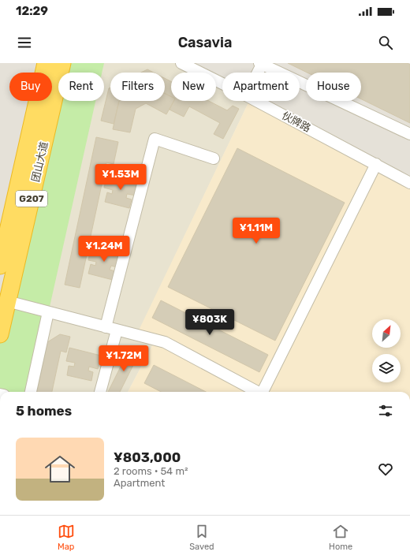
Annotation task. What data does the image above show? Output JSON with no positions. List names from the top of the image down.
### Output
{
  "streets": {
    "highway": ["团山大道", "G207"],
    "street": ["伙牌路"]
  },
  "north": "top right",
  "page": {
    "status": "12:29",
    "header": "Casavia",
    "chip": [
      "Buy",
      "Rent",
      "Filters",
      "New",
      "Apartment",
      "House"
    ],
    "price": [
      "¥1.53M",
      "¥1.11M",
      "¥1.24M",
      "¥803K",
      "¥1.72M"
    ],
    "heading": "5 homes",
    "list": [
      {
        "name": "¥803,000",
        "note": "2 rooms · 54 m² · Apartment"
      }
    ],
    "tabs": ["Map", "Saved", "Home"]
  }
}
